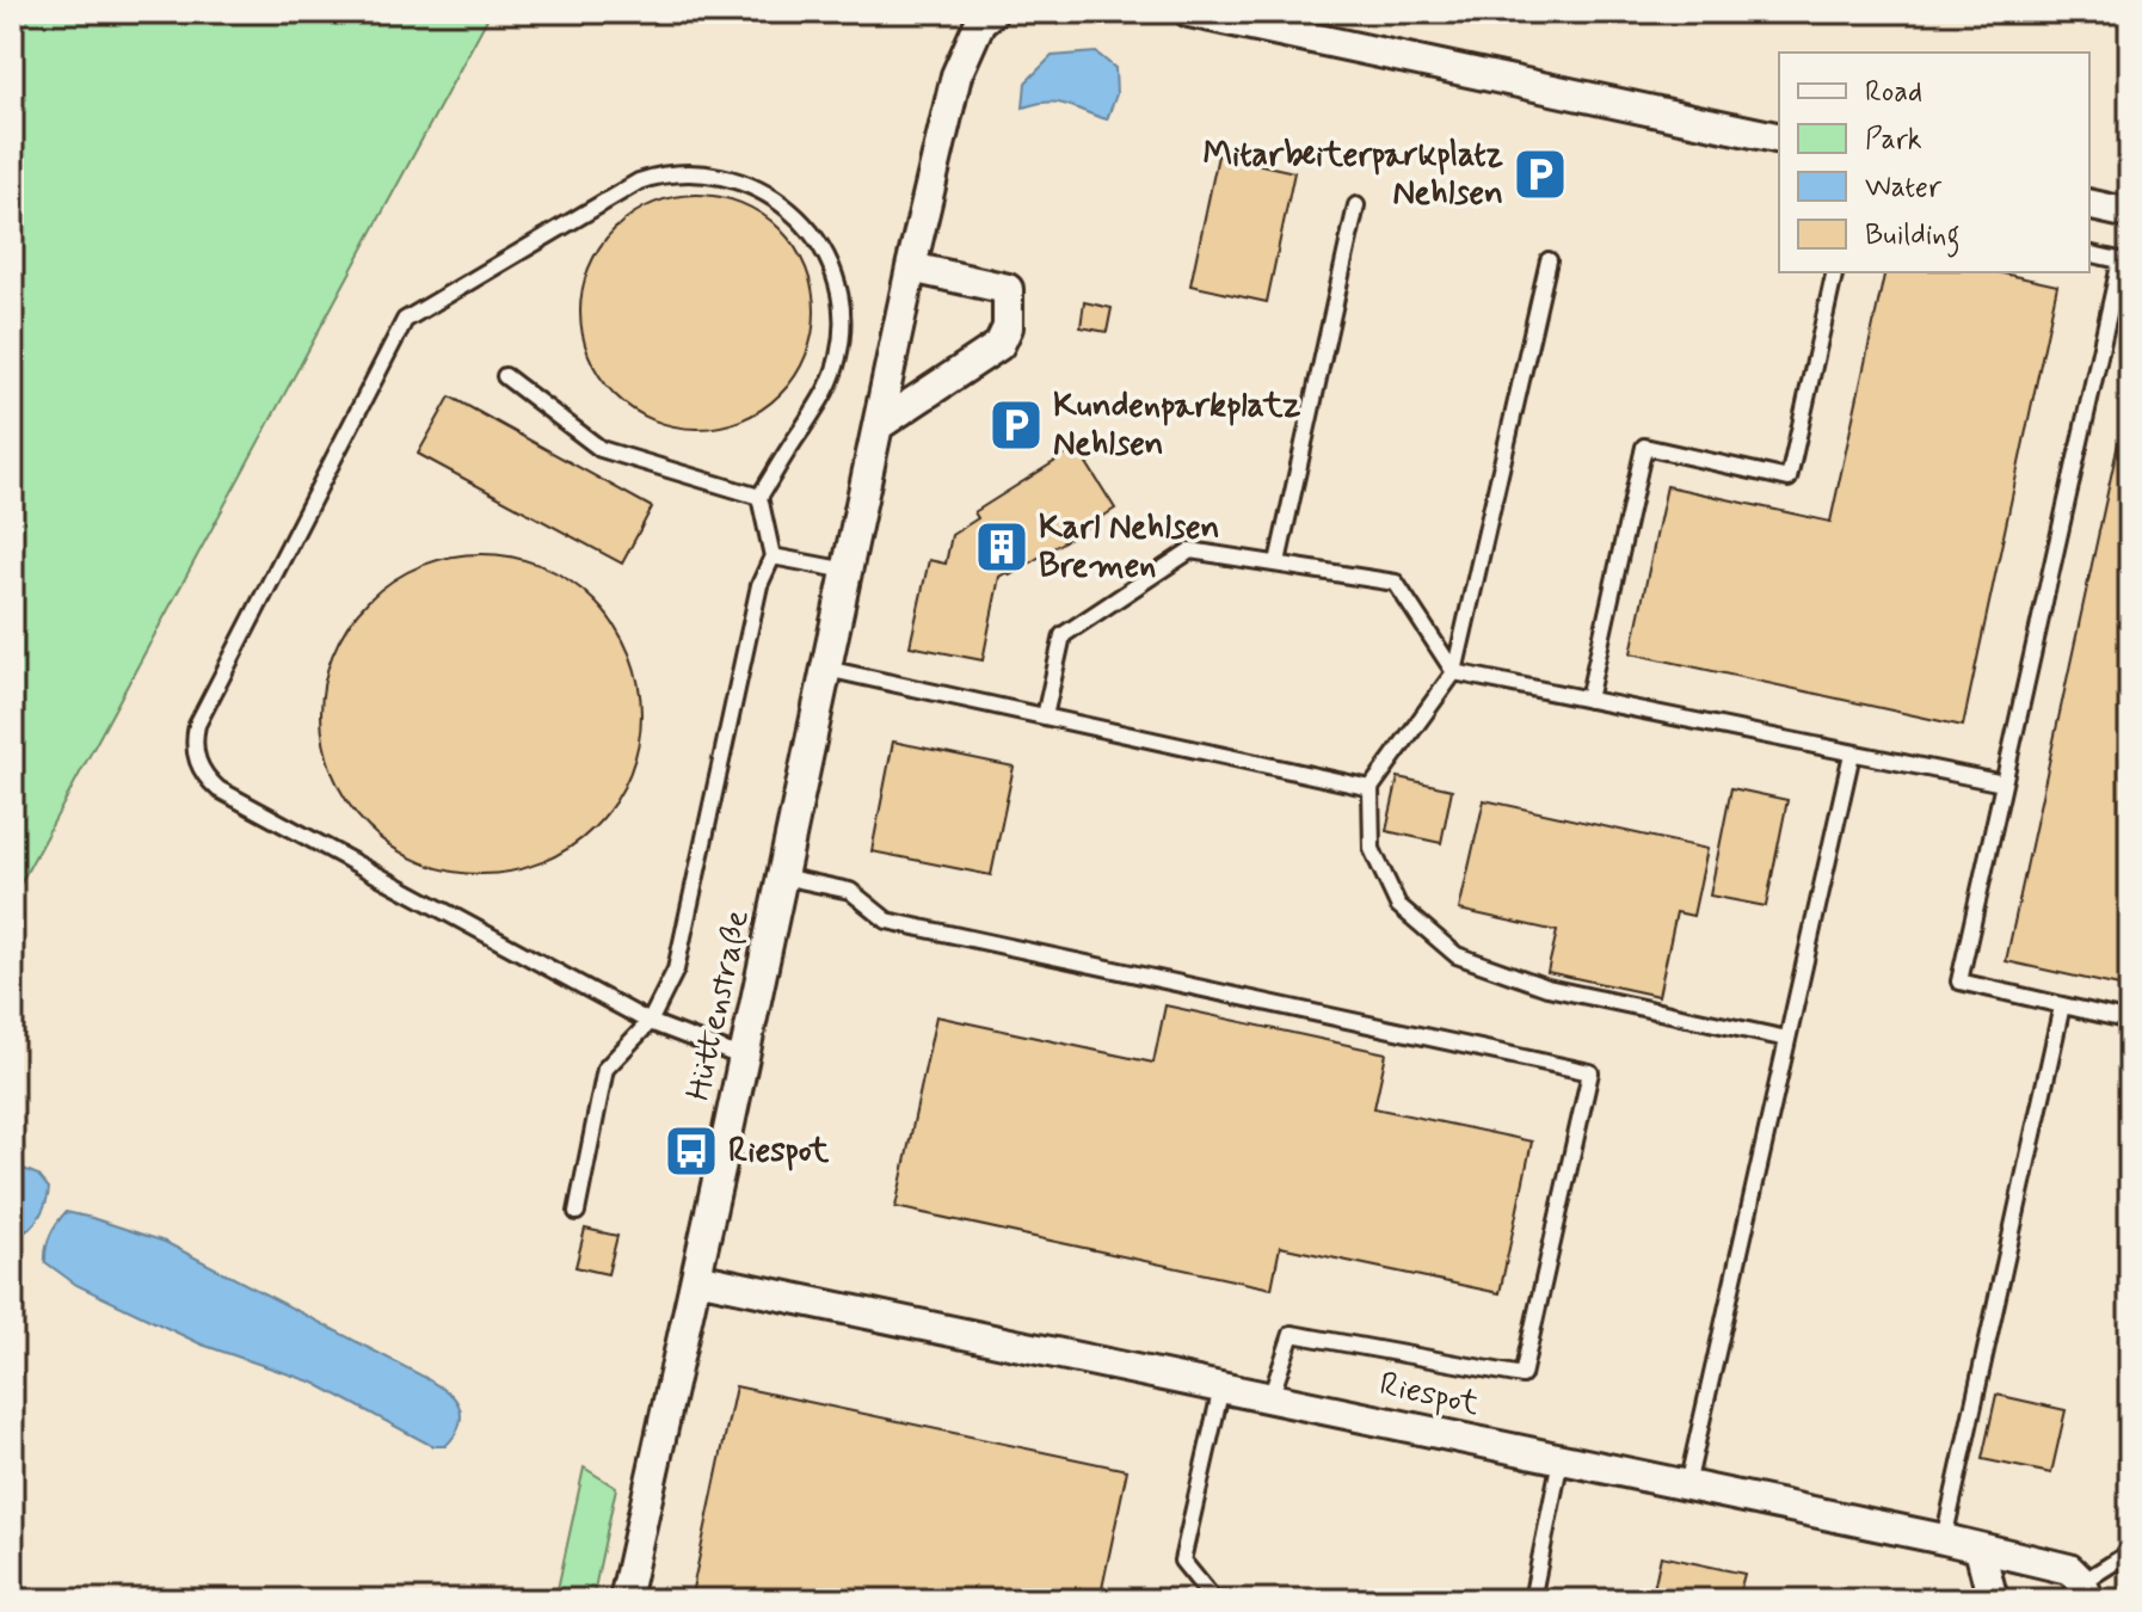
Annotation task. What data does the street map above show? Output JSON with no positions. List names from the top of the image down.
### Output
{
  "streets": {
    "street": ["Hüttenstraße", "Riespot"]
  },
  "crossings": [
    ["Hüttenstraße", "Riespot"]
  ],
  "places": {
    "parking": ["Mitarbeiterparkplatz Nehlsen", "Kundenparkplatz Nehlsen"],
    "building": ["Karl Nehlsen Bremen"],
    "bus stop": ["Riespot"]
  },
  "legend": [
    "Road",
    "Park",
    "Water",
    "Building"
  ]
}
